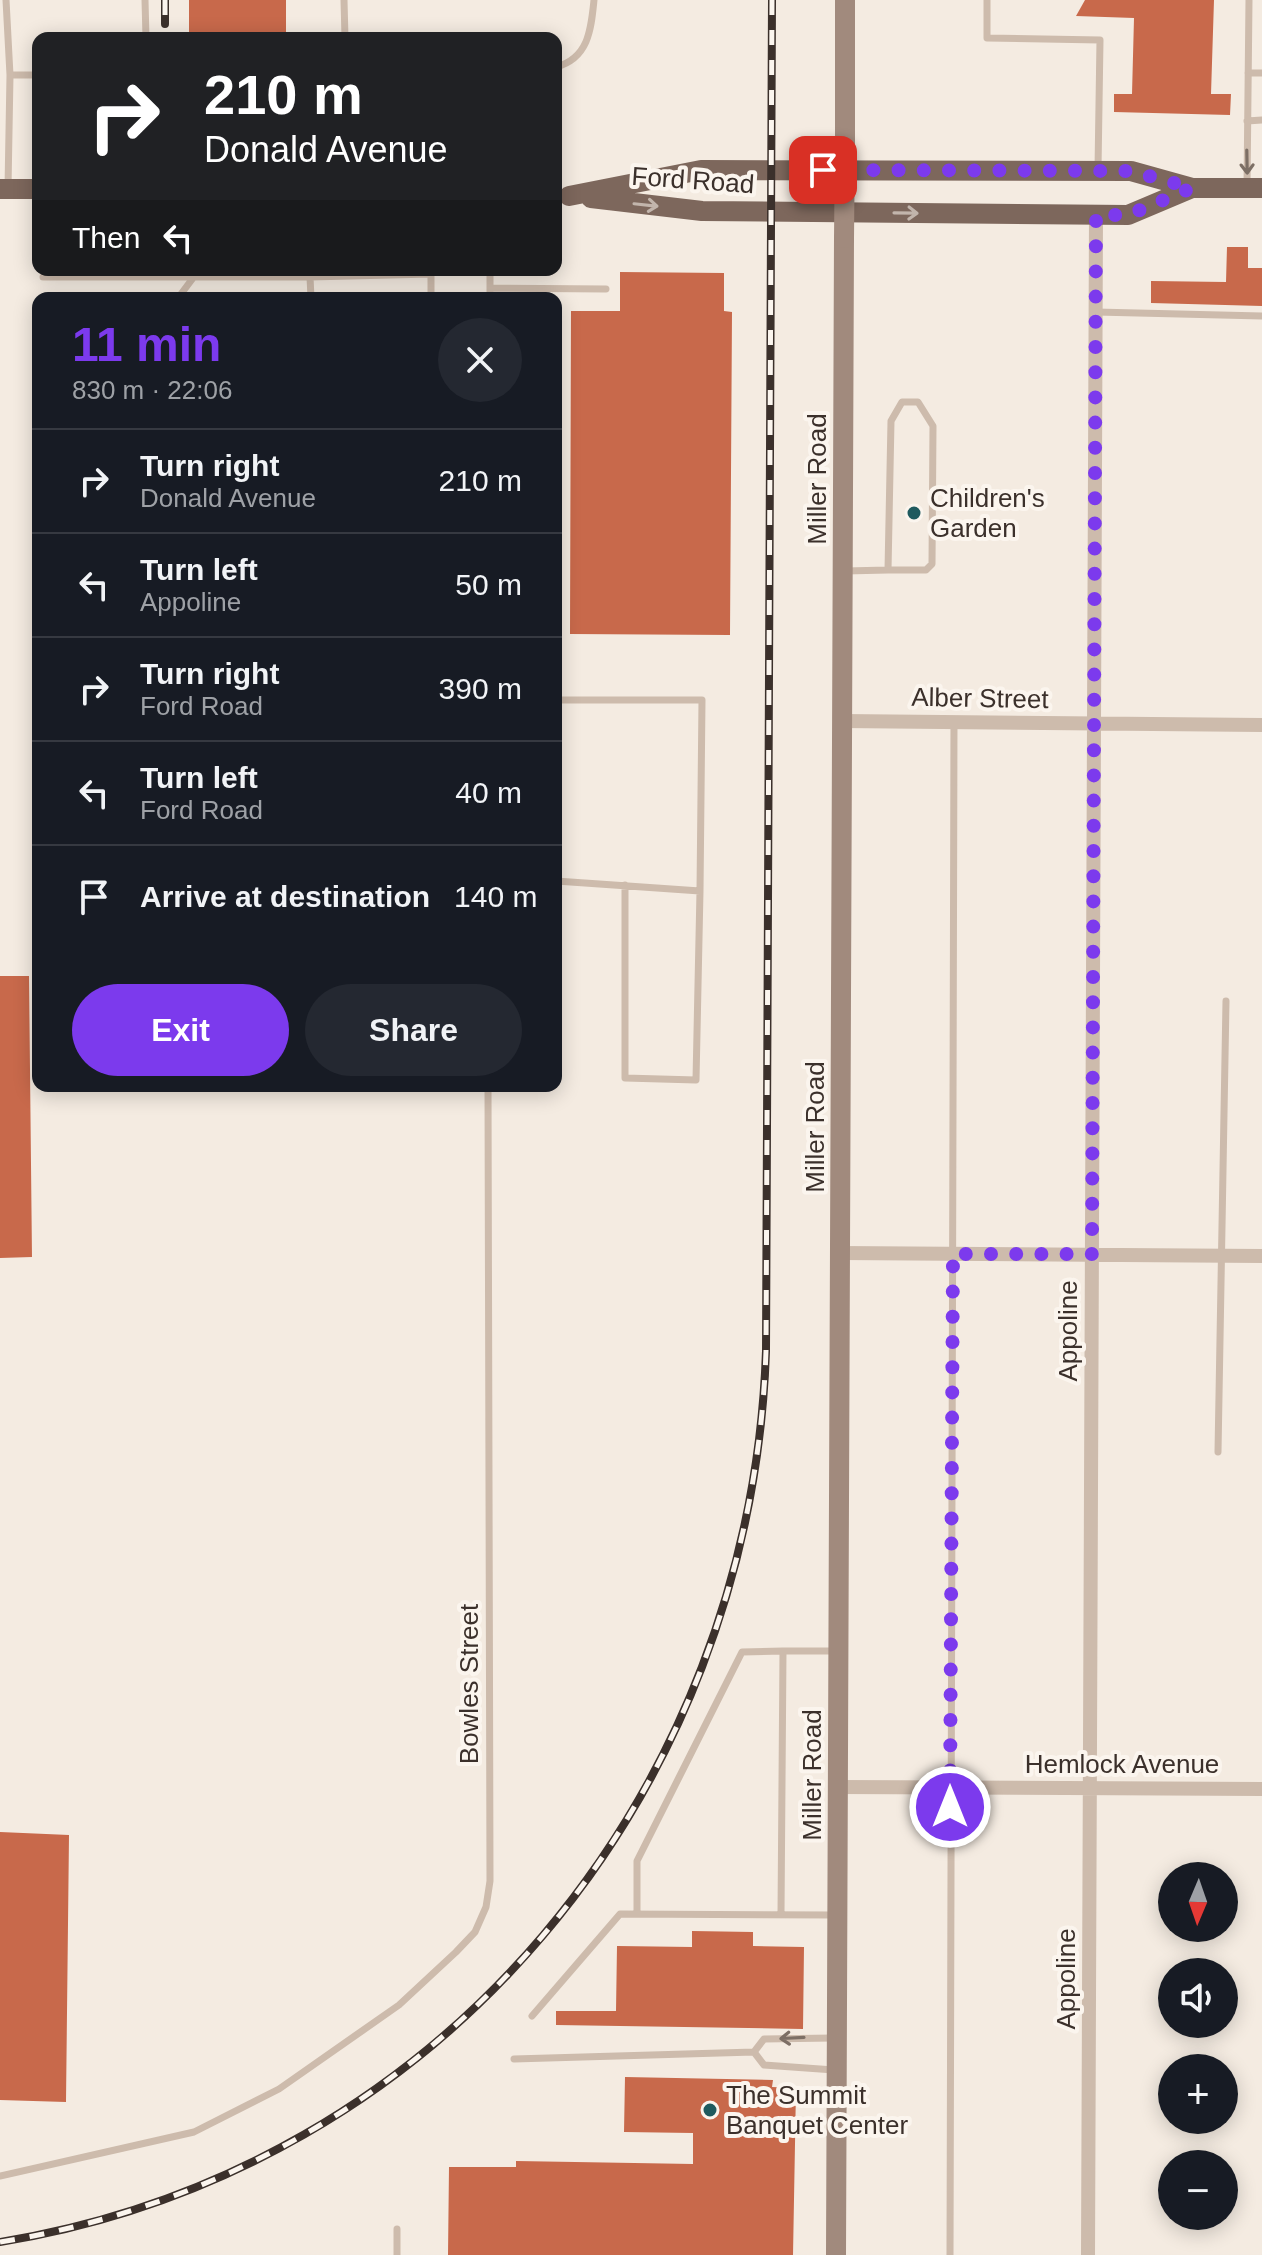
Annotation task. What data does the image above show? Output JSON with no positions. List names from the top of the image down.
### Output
{
  "streets": {
    "main road": ["Ford Road"],
    "street": [
      "Miller Road",
      "Alber Street",
      "Appoline",
      "Hemlock Avenue"
    ],
    "lane": ["Bowles Street"]
  },
  "crossings": [
    ["Ford Road", "Appoline"],
    ["Miller Road", "Alber Street"],
    ["Miller Road", "Hemlock Avenue"],
    ["Alber Street", "Appoline"],
    ["Appoline", "Hemlock Avenue"]
  ],
  "places": ["Children's Garden", "The Summit Banquet Center"],
  "north": "bottom",
  "page": {
    "turn": ["210 m", "Donald Avenue"],
    "then": "Then",
    "heading": ["11 min", "830 m · 22:06"],
    "list": [
      {
        "name": "Turn right",
        "note": "Donald Avenue",
        "value": "210 m"
      },
      {
        "name": "Turn left",
        "note": "Appoline",
        "value": "50 m"
      },
      {
        "name": "Turn right",
        "note": "Ford Road",
        "value": "390 m"
      },
      {
        "name": "Turn left",
        "note": "Ford Road",
        "value": "40 m"
      },
      {
        "name": "Arrive at destination",
        "value": "140 m"
      }
    ],
    "buttons": ["Exit", "Share"],
    "map_buttons": ["+", "−"]
  }
}
